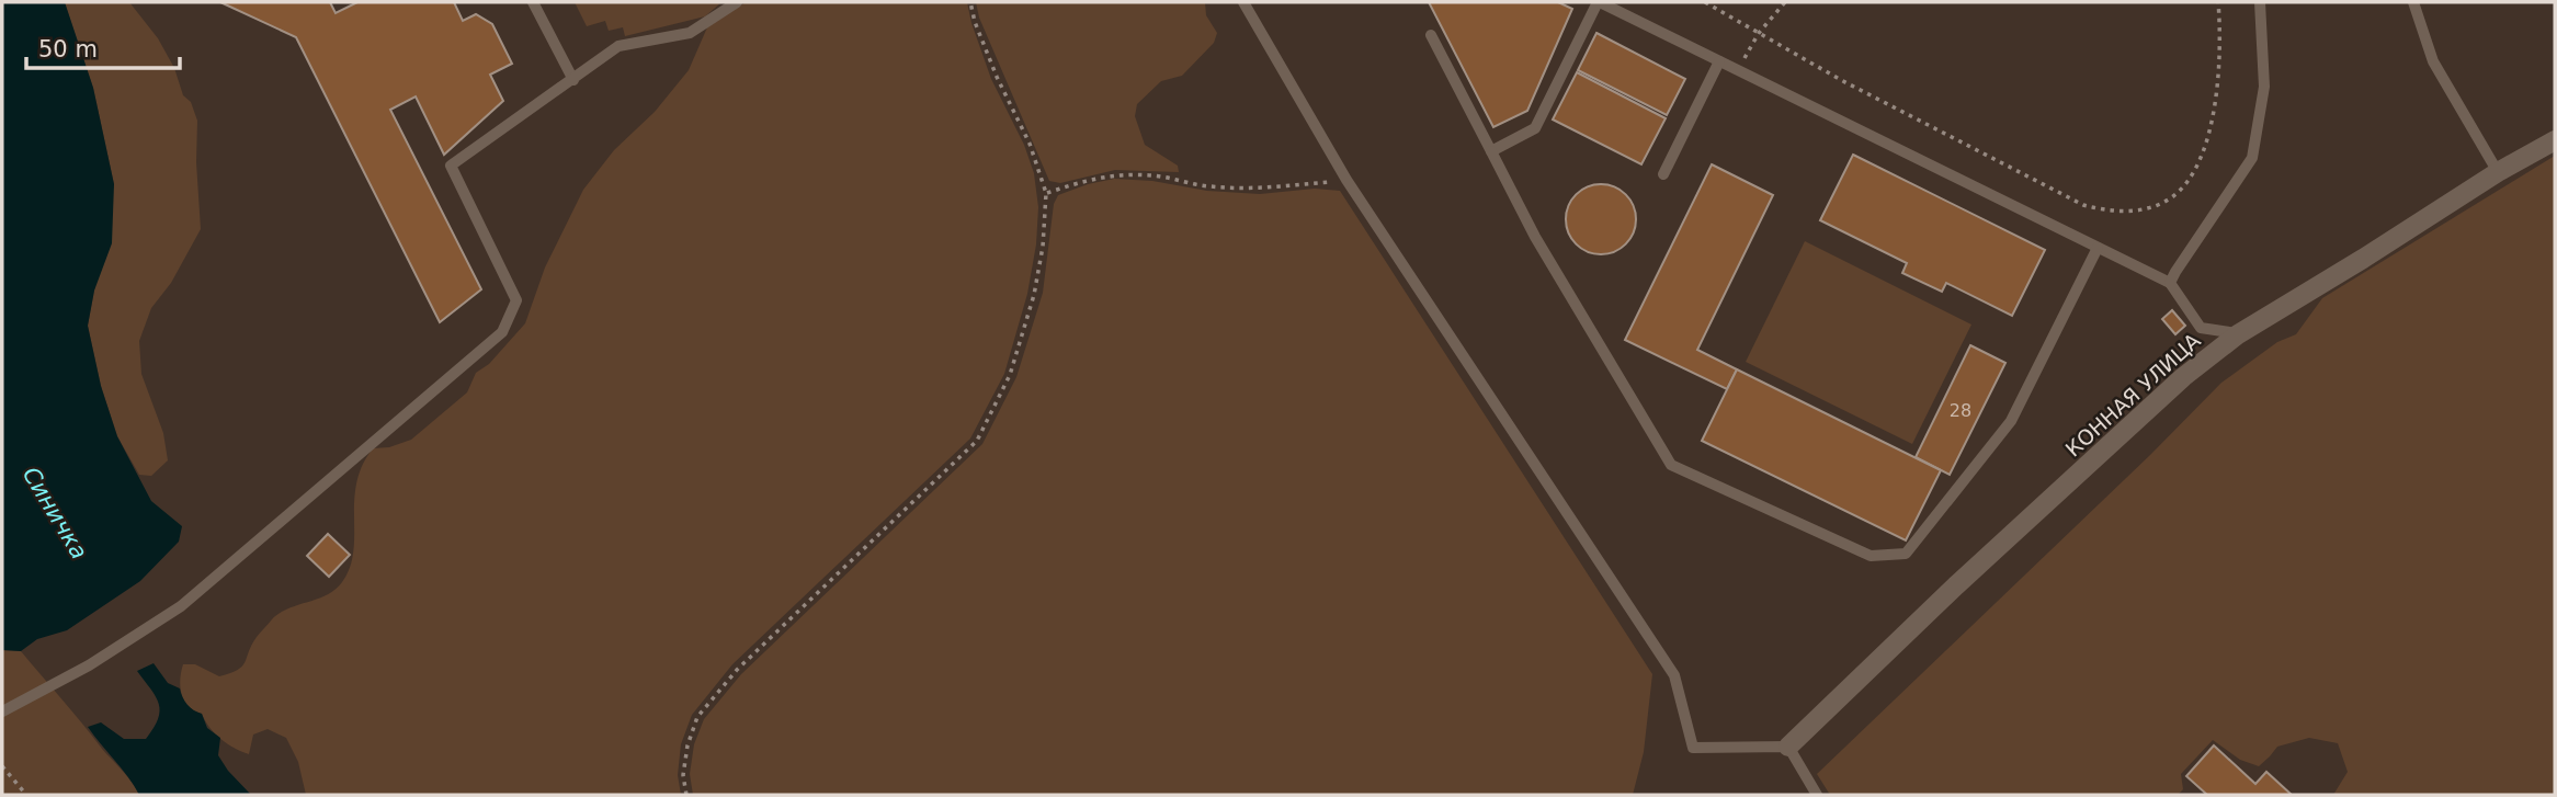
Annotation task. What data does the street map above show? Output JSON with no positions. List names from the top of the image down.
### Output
{
  "streets": {
    "street": ["КОННАЯ УЛИЦА"]
  },
  "water": ["Синичка"],
  "house_numbers": ["28"],
  "scale_bar": "50 m"
}
